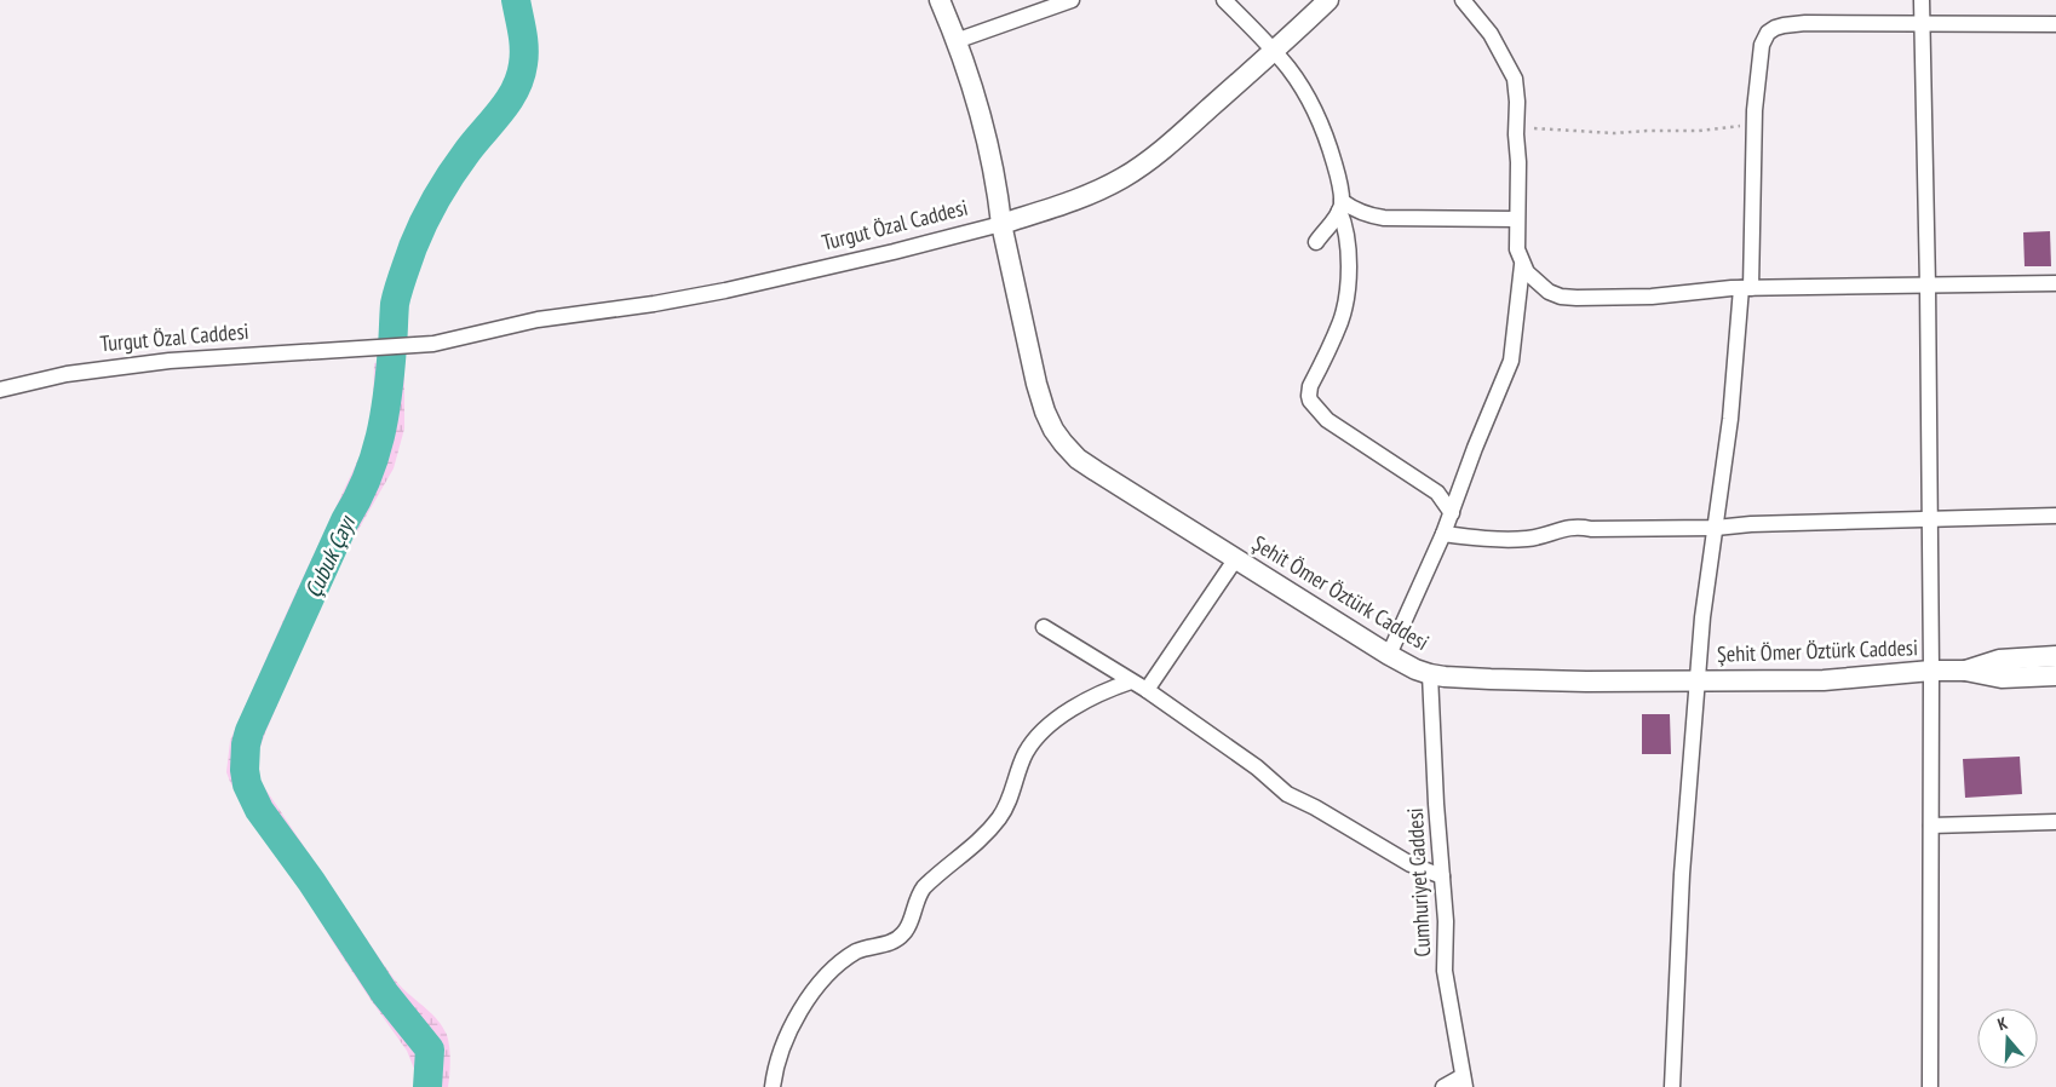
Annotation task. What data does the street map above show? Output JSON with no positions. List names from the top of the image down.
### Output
{
  "streets": {
    "street": ["Turgut Özal Caddesi", "Şehit Ömer Öztürk Caddesi", "Cumhuriyet Caddesi"]
  },
  "crossings": [
    ["Turgut Özal Caddesi", "Şehit Ömer Öztürk Caddesi"],
    ["Şehit Ömer Öztürk Caddesi", "Cumhuriyet Caddesi"]
  ],
  "water": ["Çubuk Çayı"],
  "north": "top"
}
